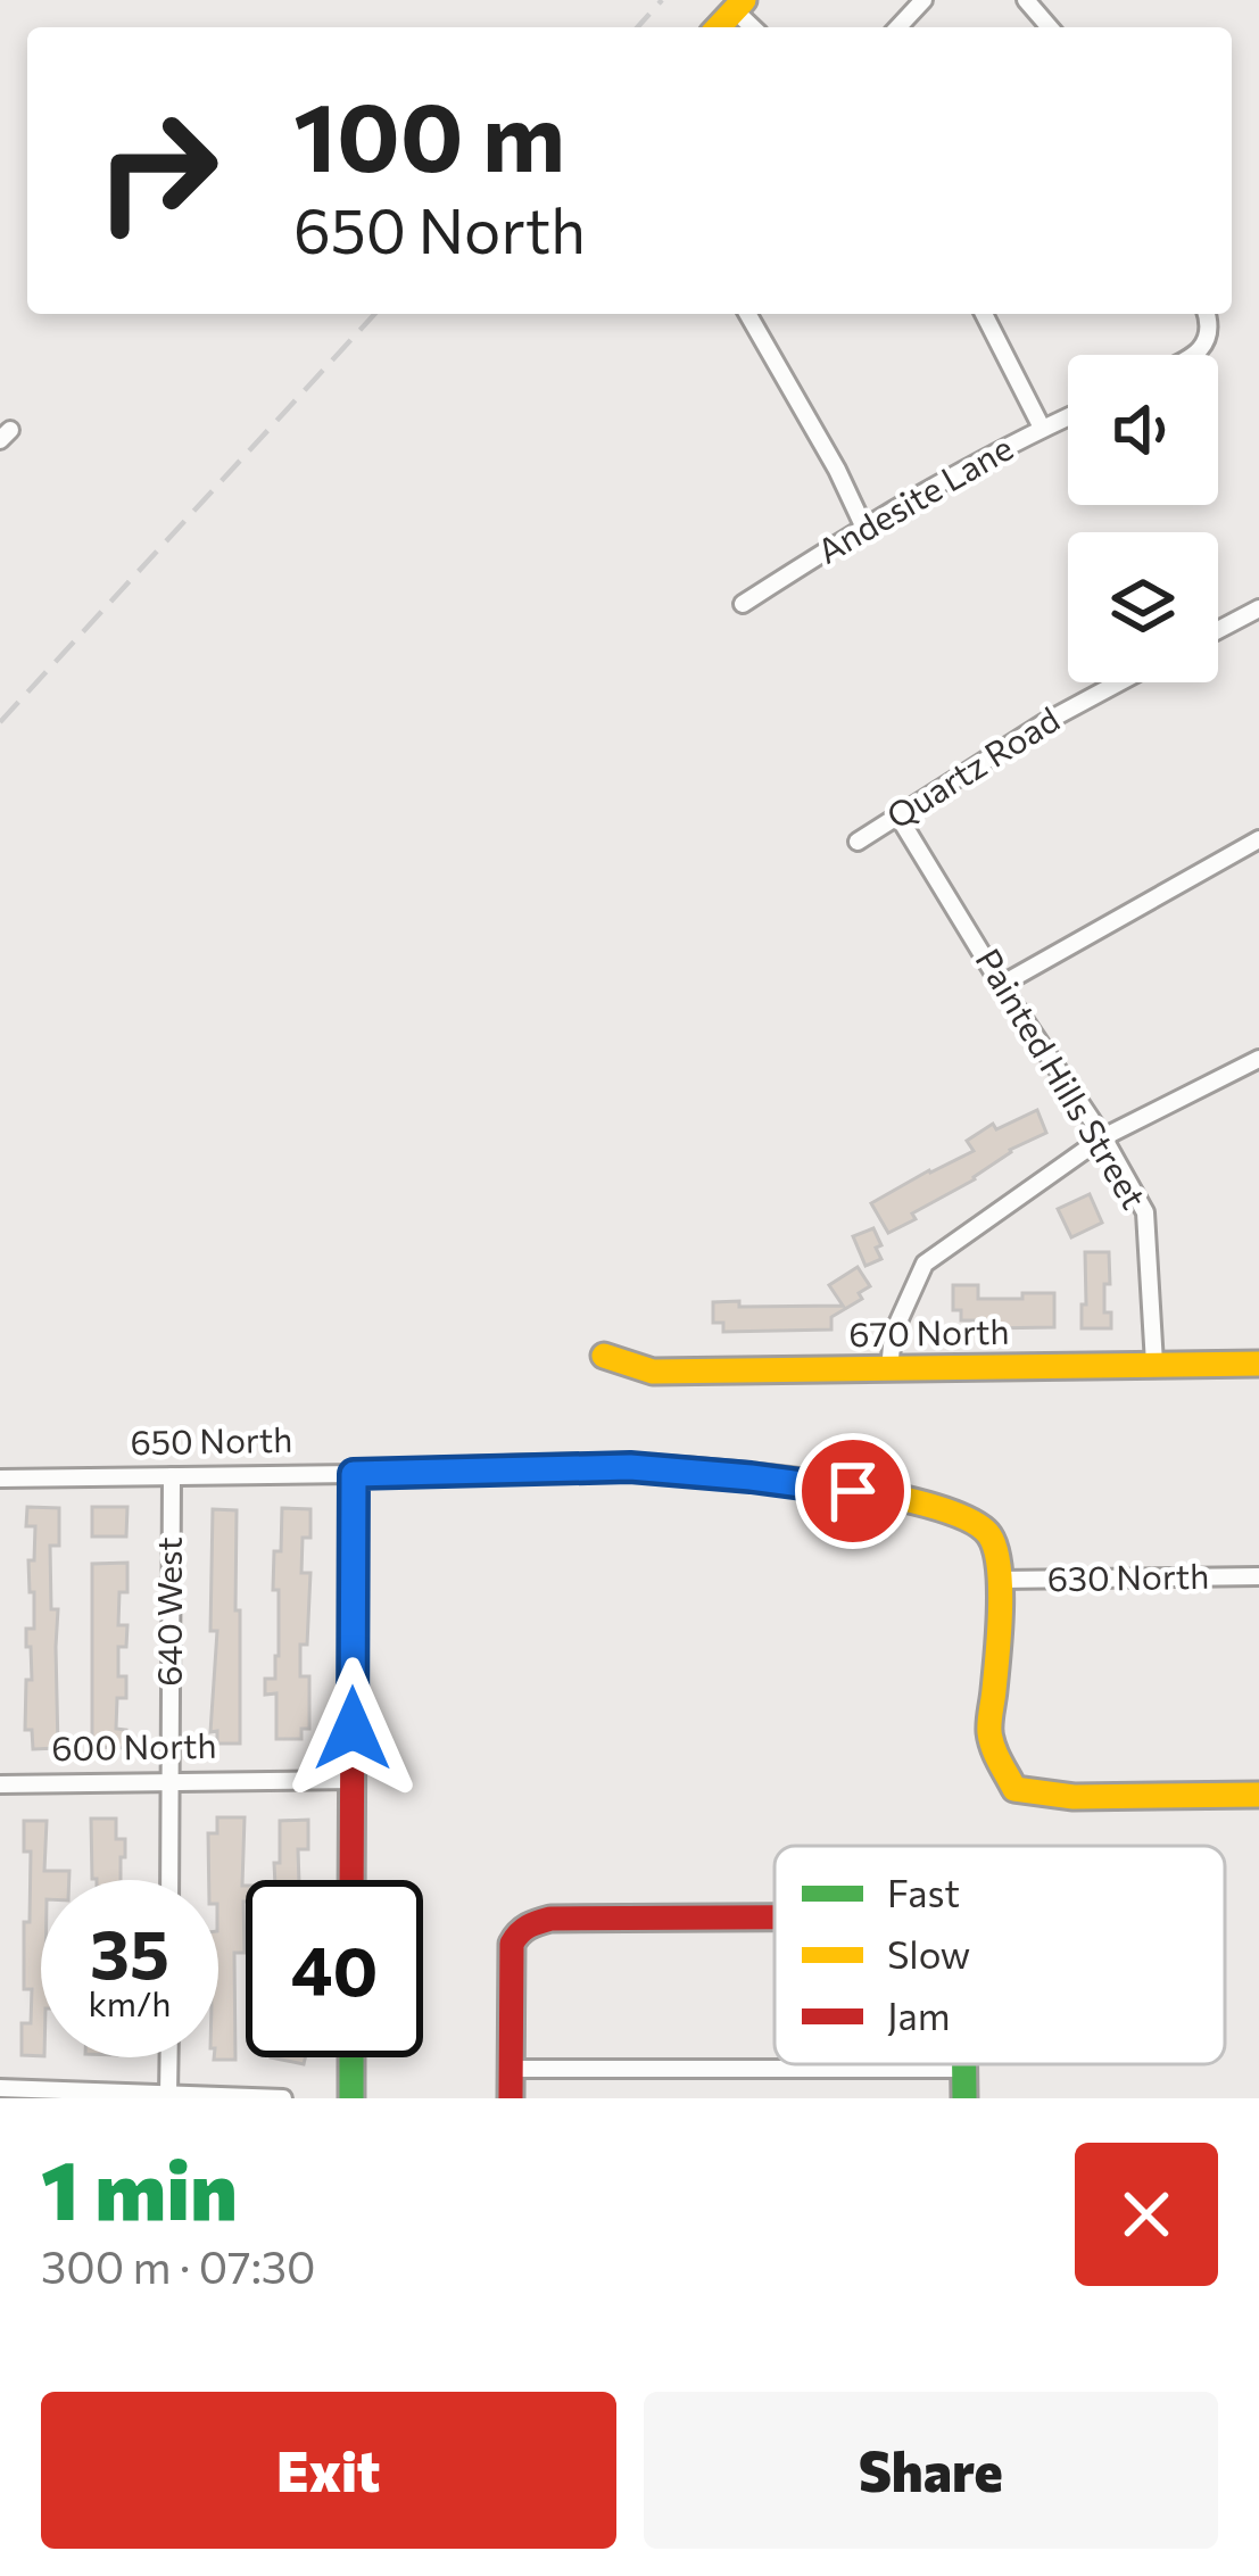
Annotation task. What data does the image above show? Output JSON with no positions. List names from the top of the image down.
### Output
{
  "streets": {
    "street": [
      "Andesite Lane",
      "Quartz Road",
      "Painted Hills Street",
      "670 North",
      "650 North",
      "630 North",
      "640 West",
      "600 North"
    ]
  },
  "crossings": [
    ["Quartz Road", "Painted Hills Street"],
    ["Painted Hills Street", "670 North"],
    ["650 North", "630 North"],
    ["650 North", "640 West"],
    ["640 West", "600 North"]
  ],
  "legend": ["Fast", "Slow", "Jam"],
  "page": {
    "turn": ["100 m", "650 North"],
    "speed": "35 km/h",
    "limit": "40",
    "heading": ["1 min", "300 m · 07:30"],
    "buttons": ["Exit", "Share"]
  }
}
